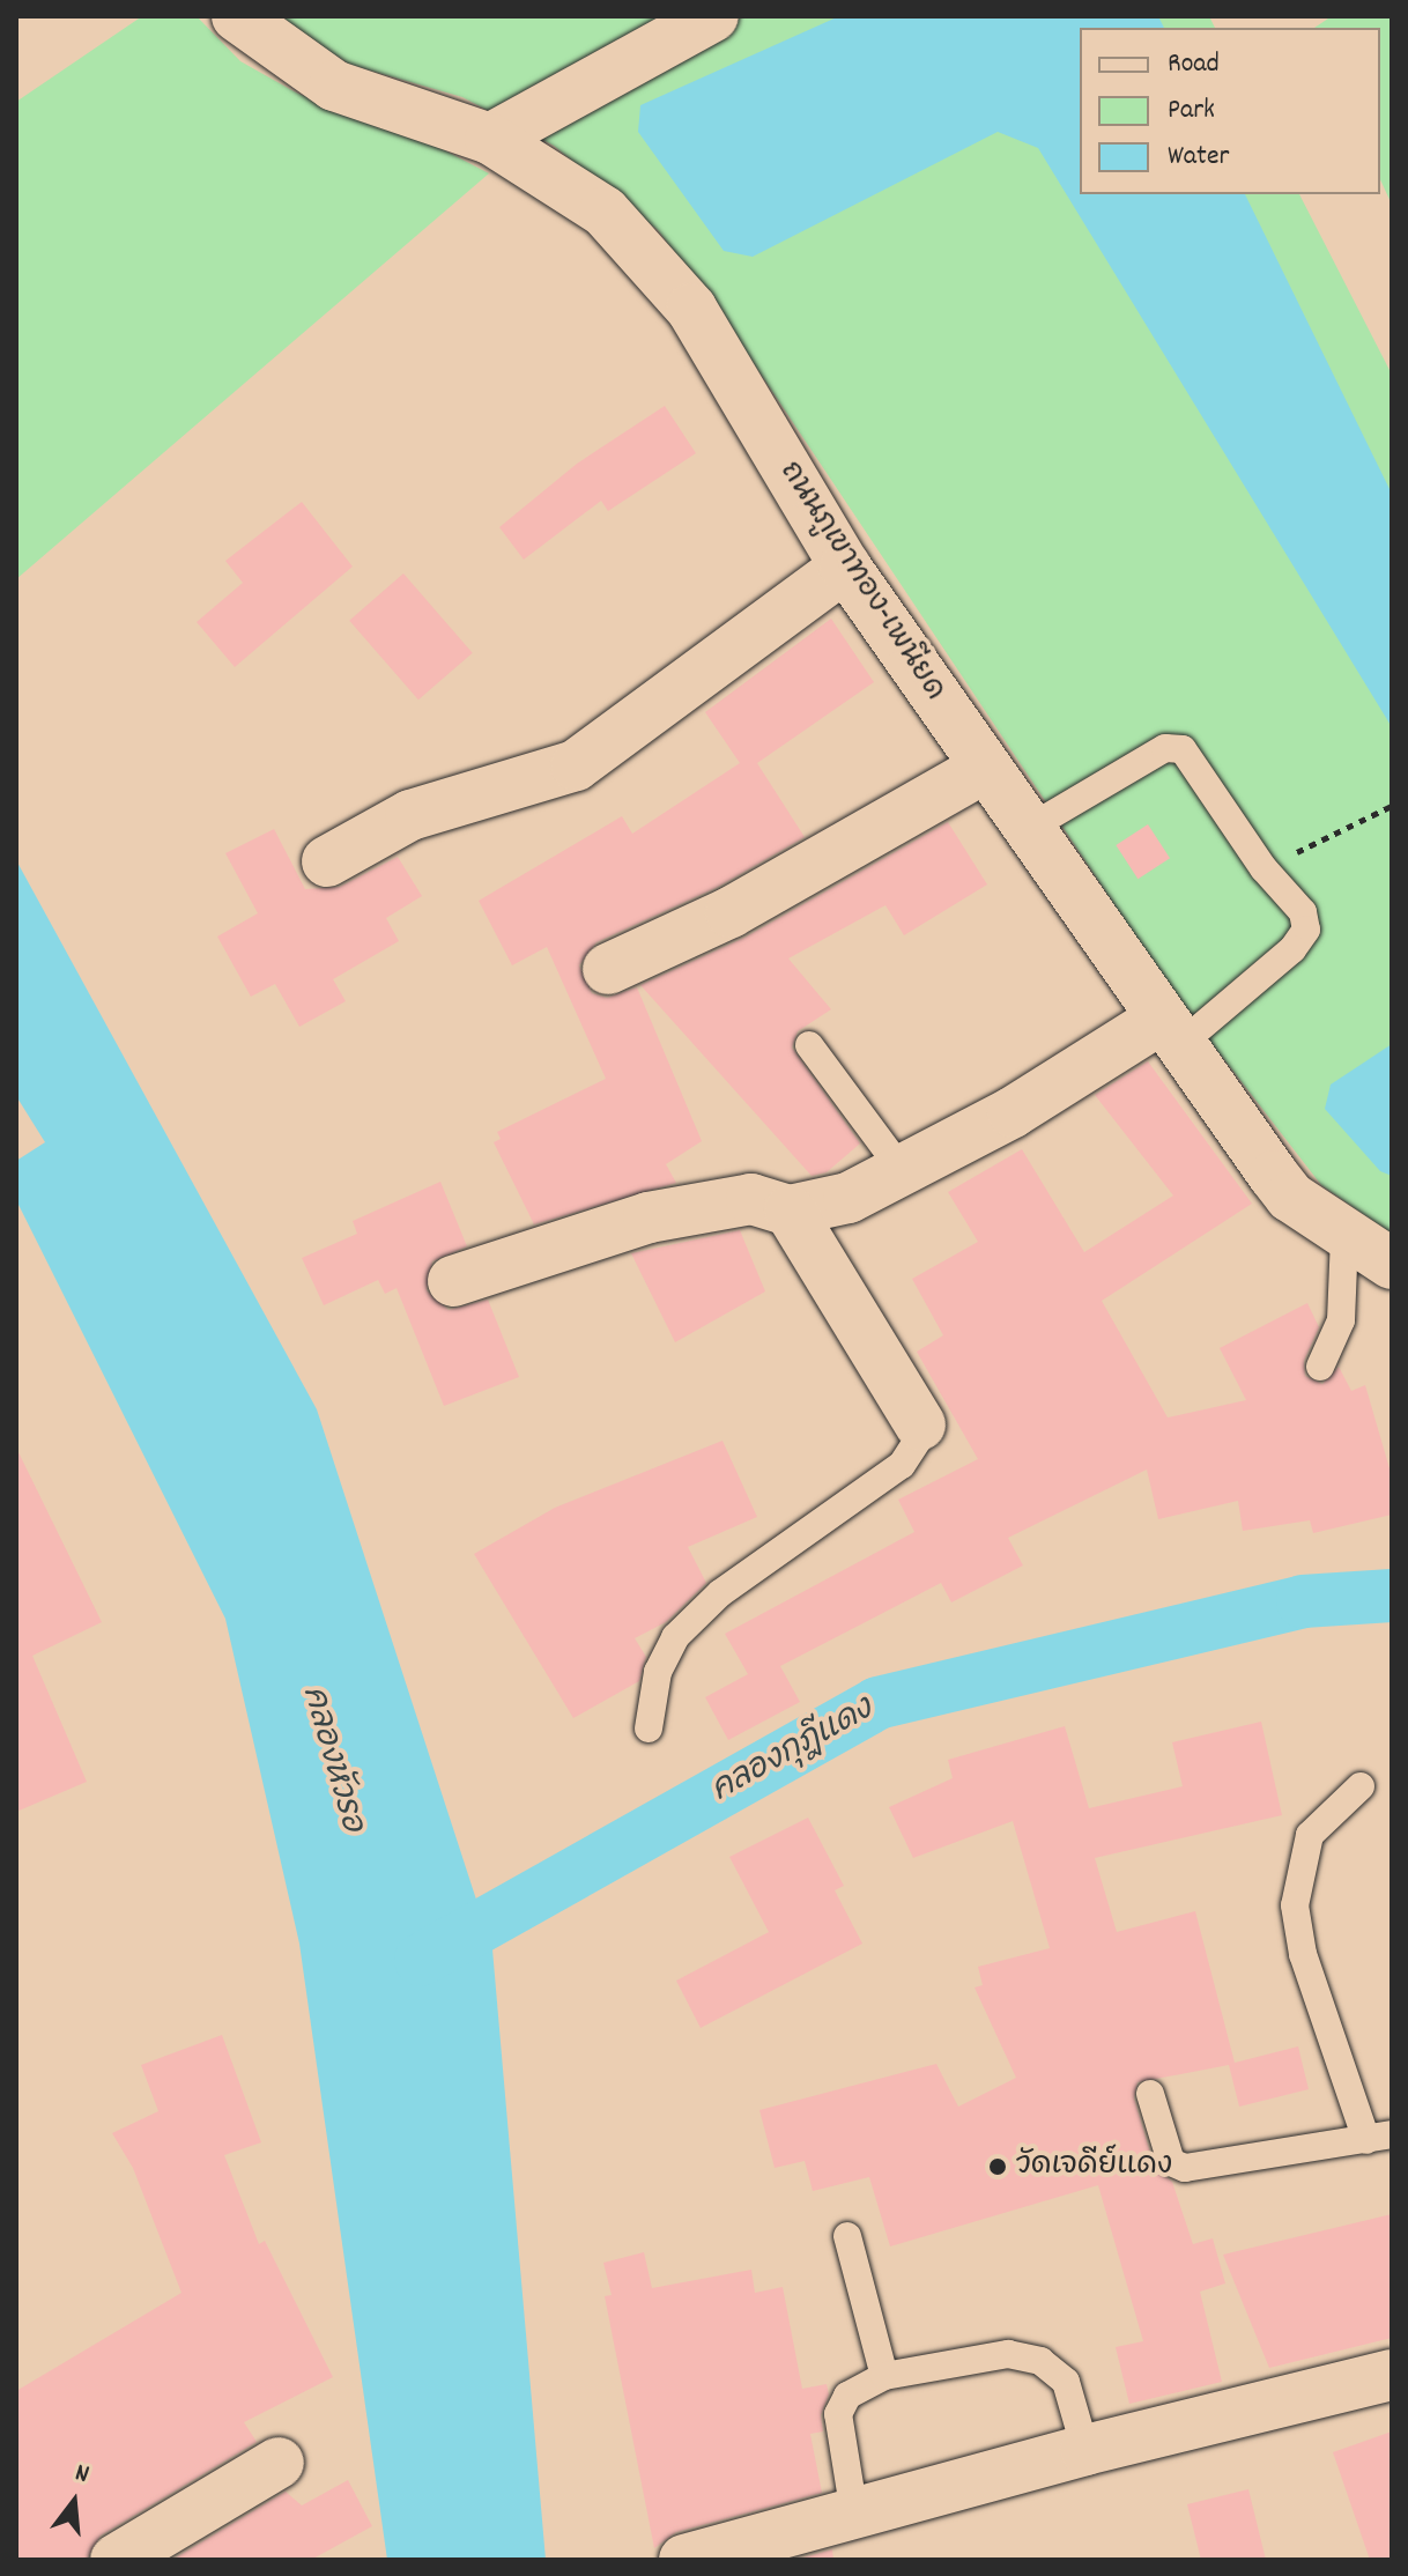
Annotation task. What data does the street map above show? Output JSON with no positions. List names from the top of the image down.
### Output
{
  "streets": {
    "street": ["ถนนภูเขาทอง-เพนียด"]
  },
  "water": ["คลองกุฎีแดง", "คลองหัวรอ"],
  "places": ["วัดเจดีย์แดง"],
  "legend": ["Road", "Park", "Water"],
  "north": "top"
}
